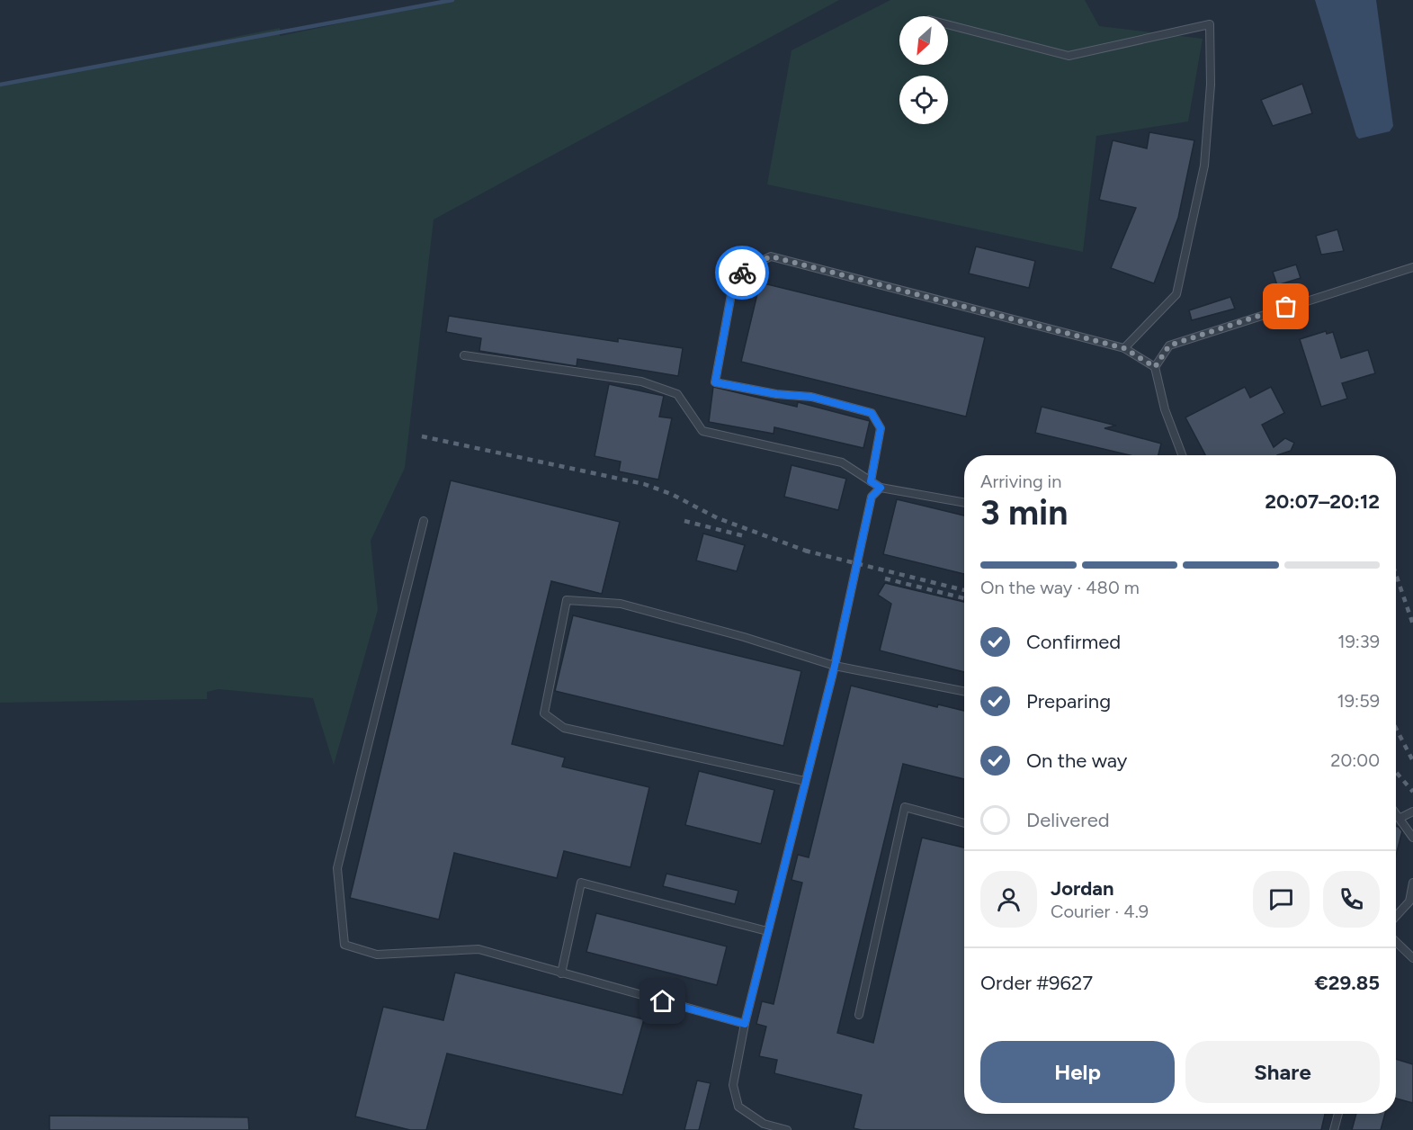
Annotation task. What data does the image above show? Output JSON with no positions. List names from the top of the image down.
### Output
{
  "north": "bottom left",
  "page": {
    "heading": ["3 min", "Arriving in", "20:07–20:12"],
    "panel": [
      "Jordan",
      "Courier · 4.9",
      "Order #9627",
      "€29.85"
    ],
    "bar": "On the way · 480 m",
    "list": [
      ["Confirmed", "19:39"],
      ["Preparing", "19:59"],
      ["On the way", "20:00"],
      "Delivered"
    ],
    "buttons": ["Help", "Share"]
  }
}
